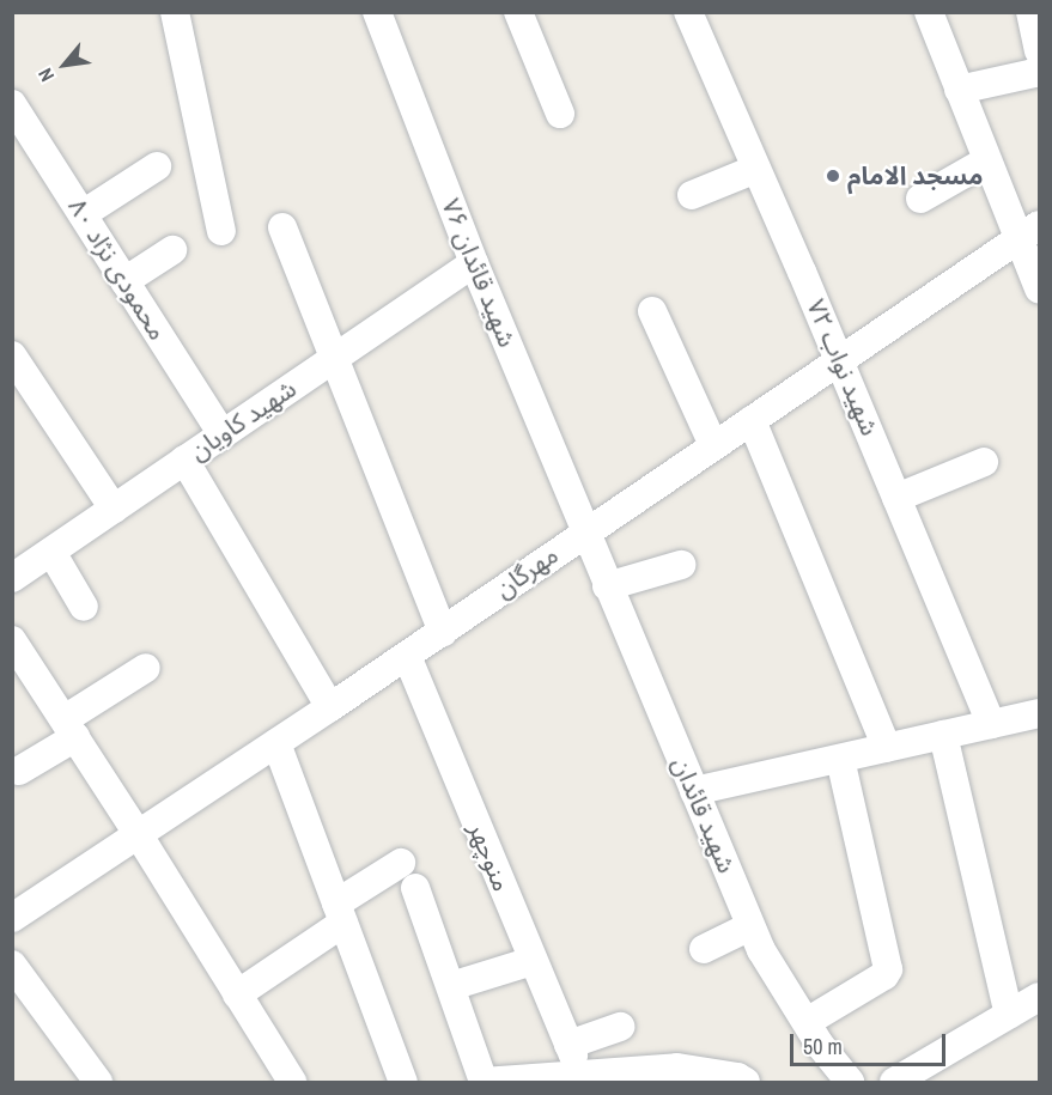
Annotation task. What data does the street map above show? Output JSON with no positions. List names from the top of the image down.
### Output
{
  "streets": {
    "street": [
      "محمودی نژاد ۸۰",
      "شهید قائدان ۷۶",
      "شهید نواب ۷۲",
      "شهید کاویان",
      "مهرگان",
      "شهید قائدان",
      "منوچهر"
    ]
  },
  "crossings": [
    ["محمودی نژاد ۸۰", "شهید کاویان"],
    ["شهید قائدان ۷۶", "شهید کاویان"],
    ["شهید قائدان ۷۶", "مهرگان"],
    ["شهید قائدان ۷۶", "شهید قائدان"],
    ["شهید نواب ۷۲", "مهرگان"],
    ["مهرگان", "شهید قائدان"],
    ["مهرگان", "منوچهر"]
  ],
  "places": ["مسجد الامام"],
  "scale_bar": "50 m",
  "north": "bottom left"
}
